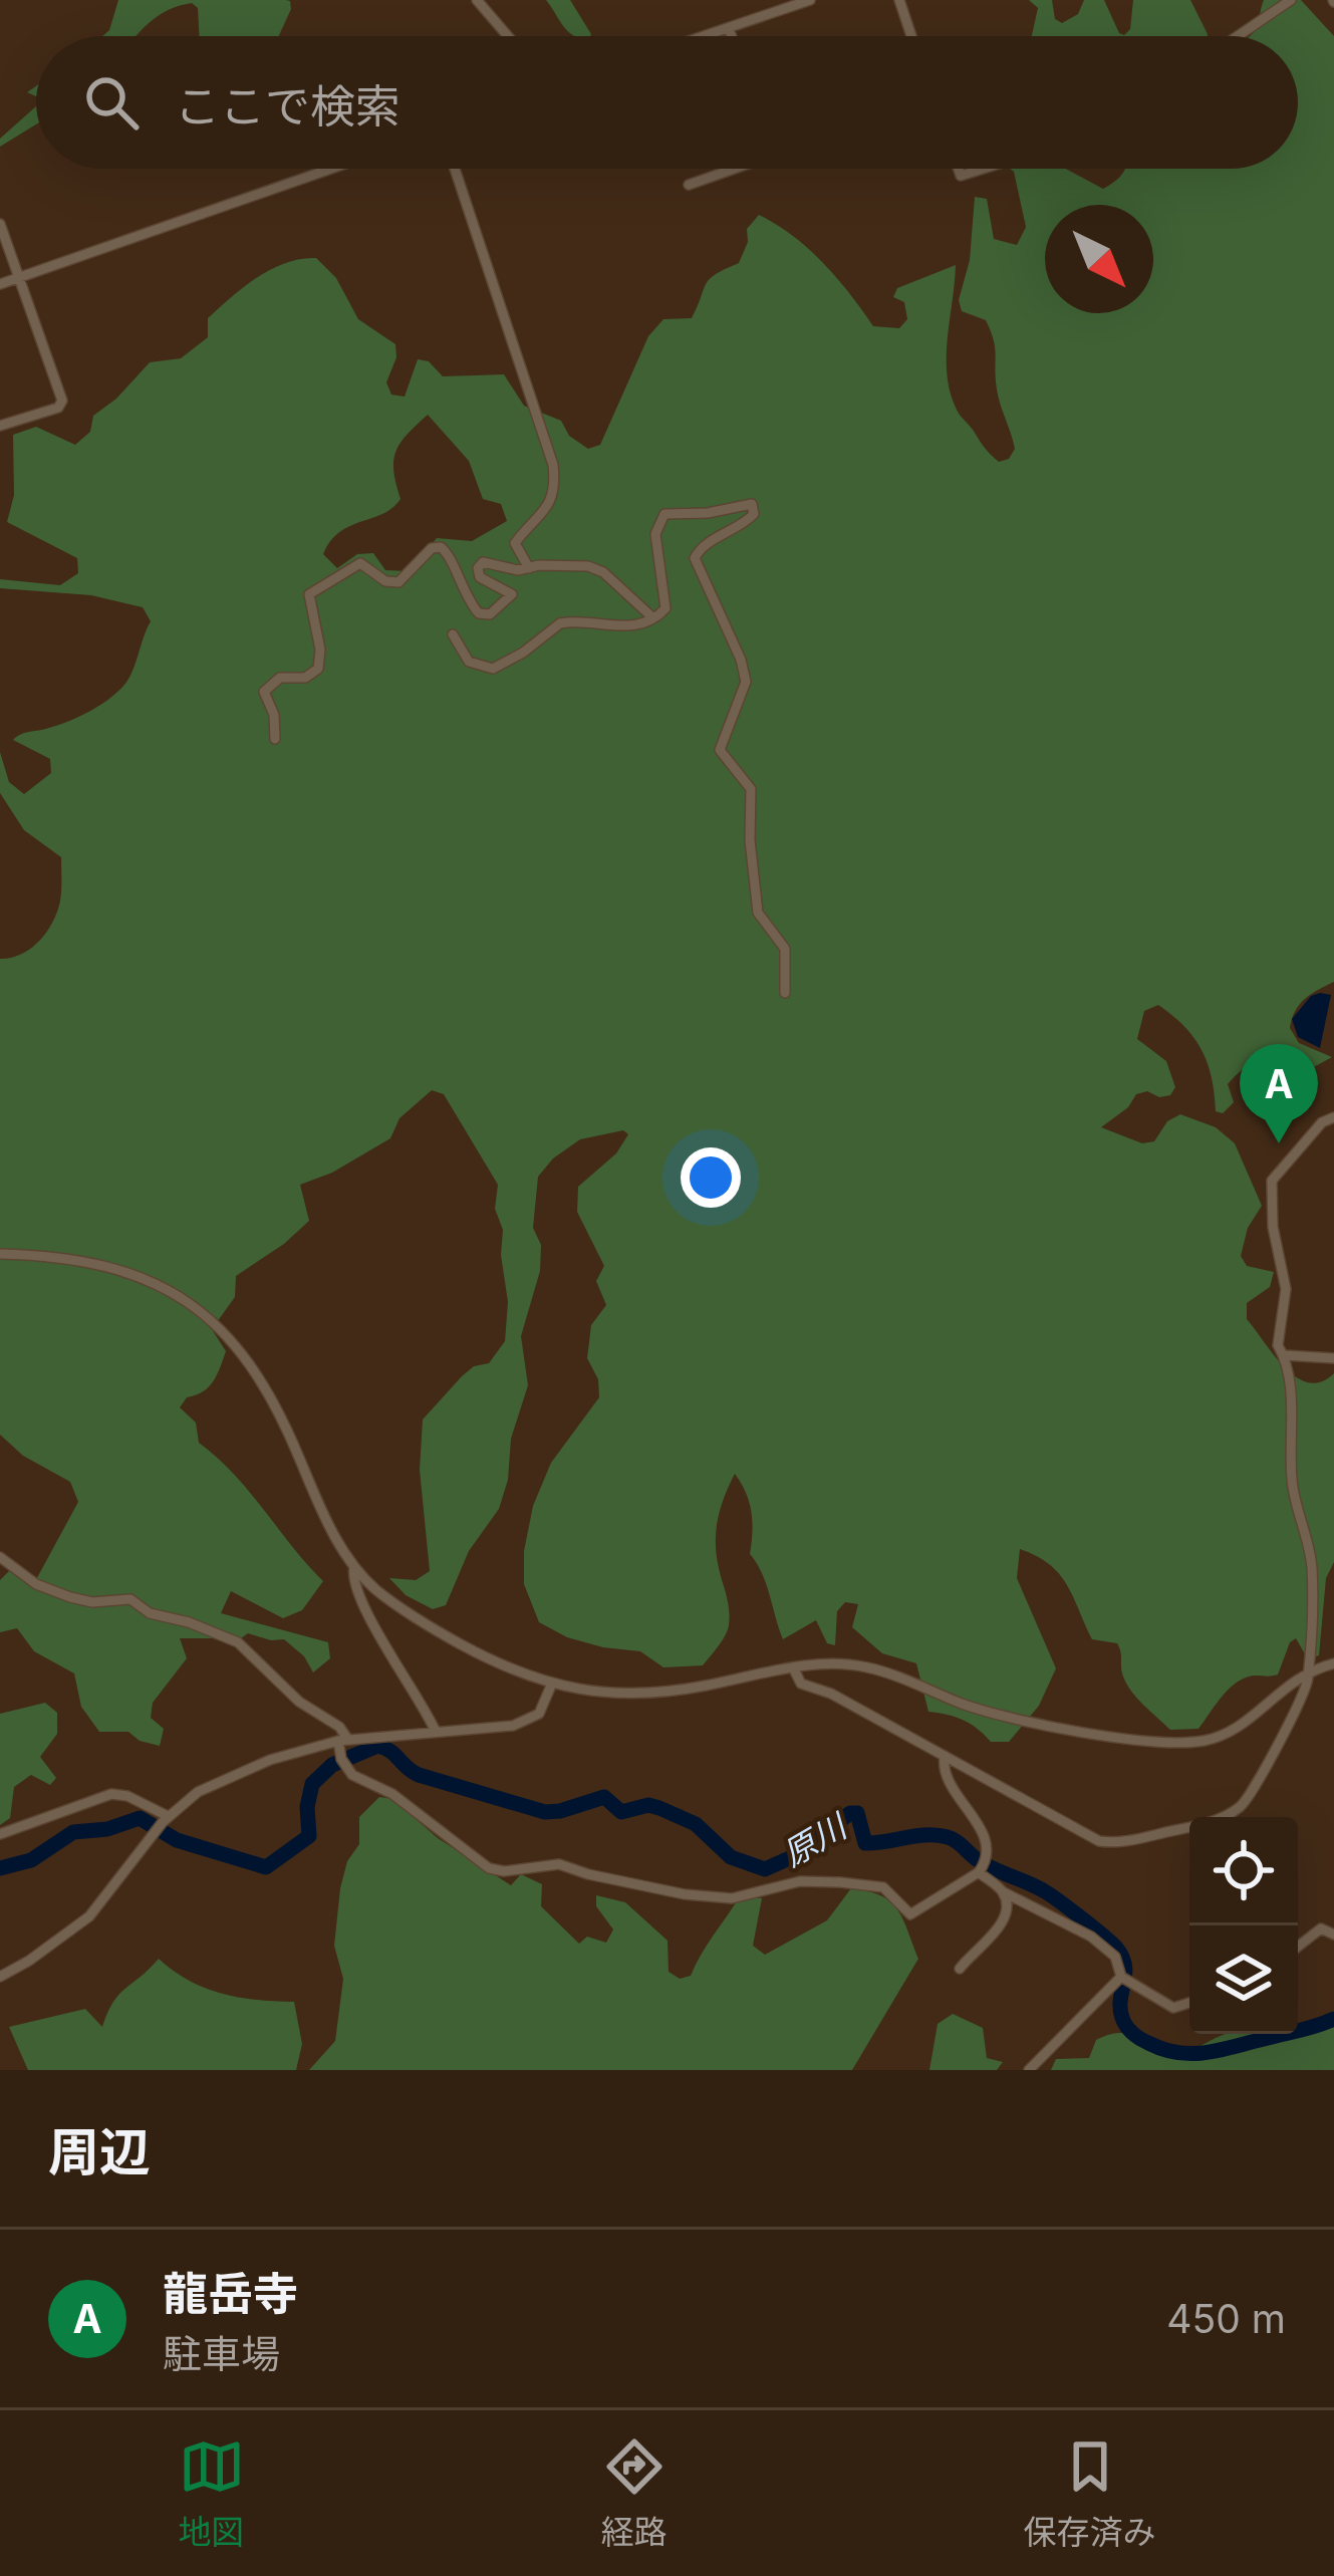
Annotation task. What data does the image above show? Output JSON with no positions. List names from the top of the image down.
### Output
{
  "water": ["原川"],
  "north": "bottom right",
  "page": {
    "search": "ここで検索",
    "pins": "A",
    "heading": "周辺",
    "list": [
      {
        "mark": "A",
        "name": "龍岳寺",
        "note": "駐車場",
        "value": "450 m"
      }
    ],
    "nav": ["地図", "経路", "保存済み"]
  }
}
